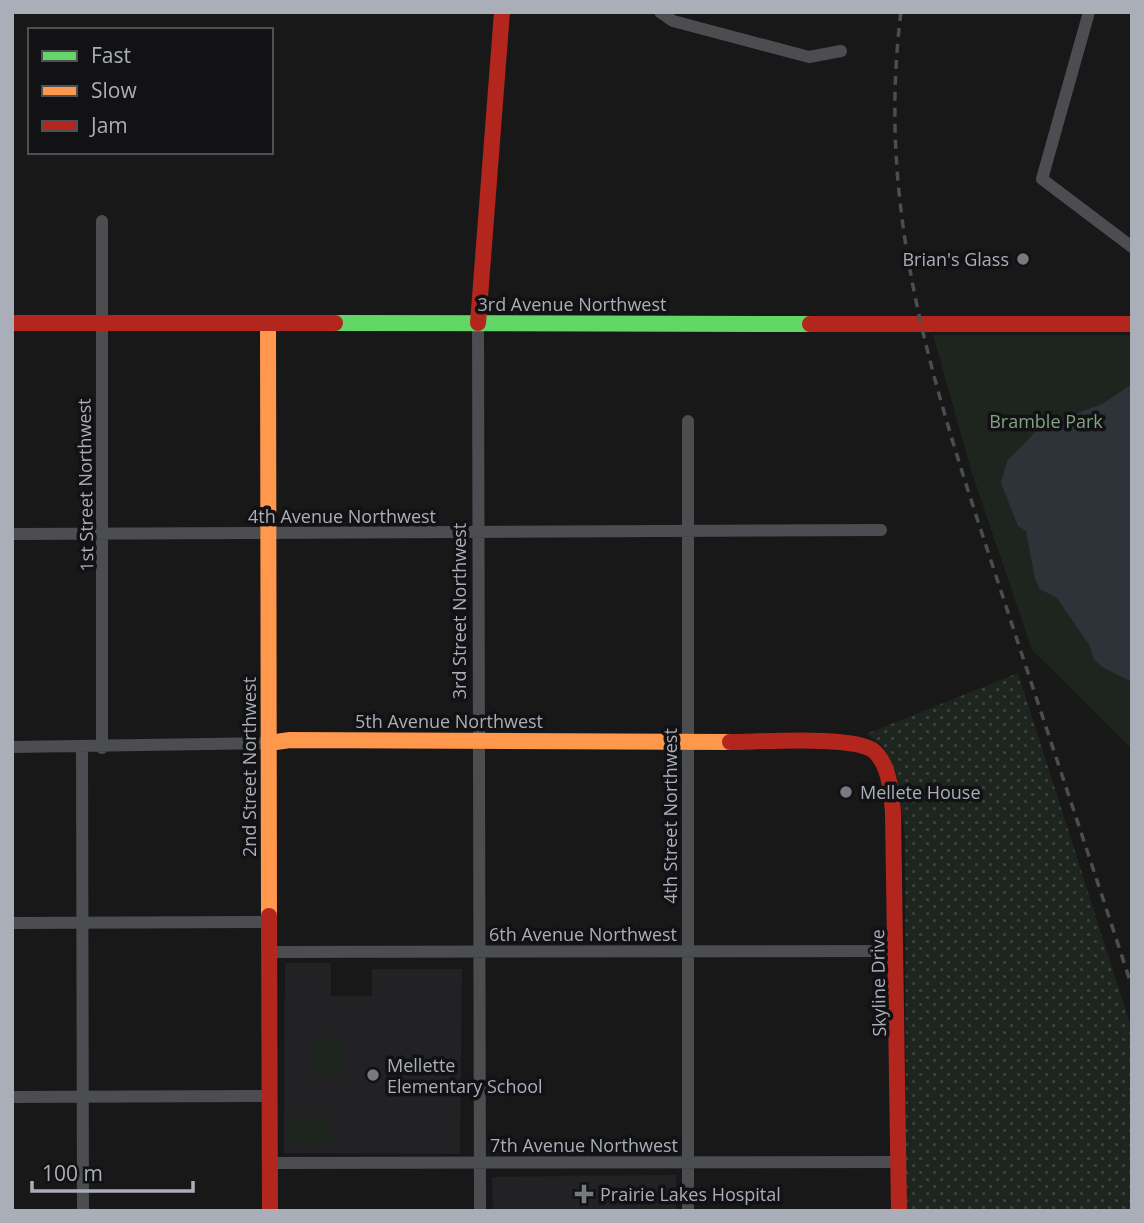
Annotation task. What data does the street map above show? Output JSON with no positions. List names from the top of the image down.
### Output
{
  "streets": {
    "street": [
      "3rd Avenue Northwest",
      "1st Street Northwest",
      "4th Avenue Northwest",
      "3rd Street Northwest",
      "5th Avenue Northwest",
      "2nd Street Northwest",
      "4th Street Northwest",
      "6th Avenue Northwest",
      "Skyline Drive",
      "7th Avenue Northwest"
    ]
  },
  "crossings": [
    ["3rd Avenue Northwest", "1st Street Northwest"],
    ["3rd Avenue Northwest", "3rd Street Northwest"],
    ["3rd Avenue Northwest", "2nd Street Northwest"],
    ["1st Street Northwest", "4th Avenue Northwest"],
    ["1st Street Northwest", "5th Avenue Northwest"],
    ["4th Avenue Northwest", "3rd Street Northwest"],
    ["4th Avenue Northwest", "2nd Street Northwest"],
    ["4th Avenue Northwest", "4th Street Northwest"],
    ["3rd Street Northwest", "5th Avenue Northwest"],
    ["3rd Street Northwest", "6th Avenue Northwest"],
    ["3rd Street Northwest", "7th Avenue Northwest"],
    ["5th Avenue Northwest", "2nd Street Northwest"],
    ["5th Avenue Northwest", "4th Street Northwest"],
    ["5th Avenue Northwest", "Skyline Drive"],
    ["2nd Street Northwest", "6th Avenue Northwest"],
    ["2nd Street Northwest", "7th Avenue Northwest"],
    ["4th Street Northwest", "6th Avenue Northwest"],
    ["4th Street Northwest", "7th Avenue Northwest"],
    ["6th Avenue Northwest", "Skyline Drive"],
    ["Skyline Drive", "7th Avenue Northwest"]
  ],
  "parks": ["Bramble Park"],
  "places": {
    "other": ["Brian's Glass", "Mellete House", "Mellette Elementary School"],
    "health": ["Prairie Lakes Hospital"]
  },
  "legend": ["Fast", "Slow", "Jam"],
  "scale_bar": "100 m"
}
